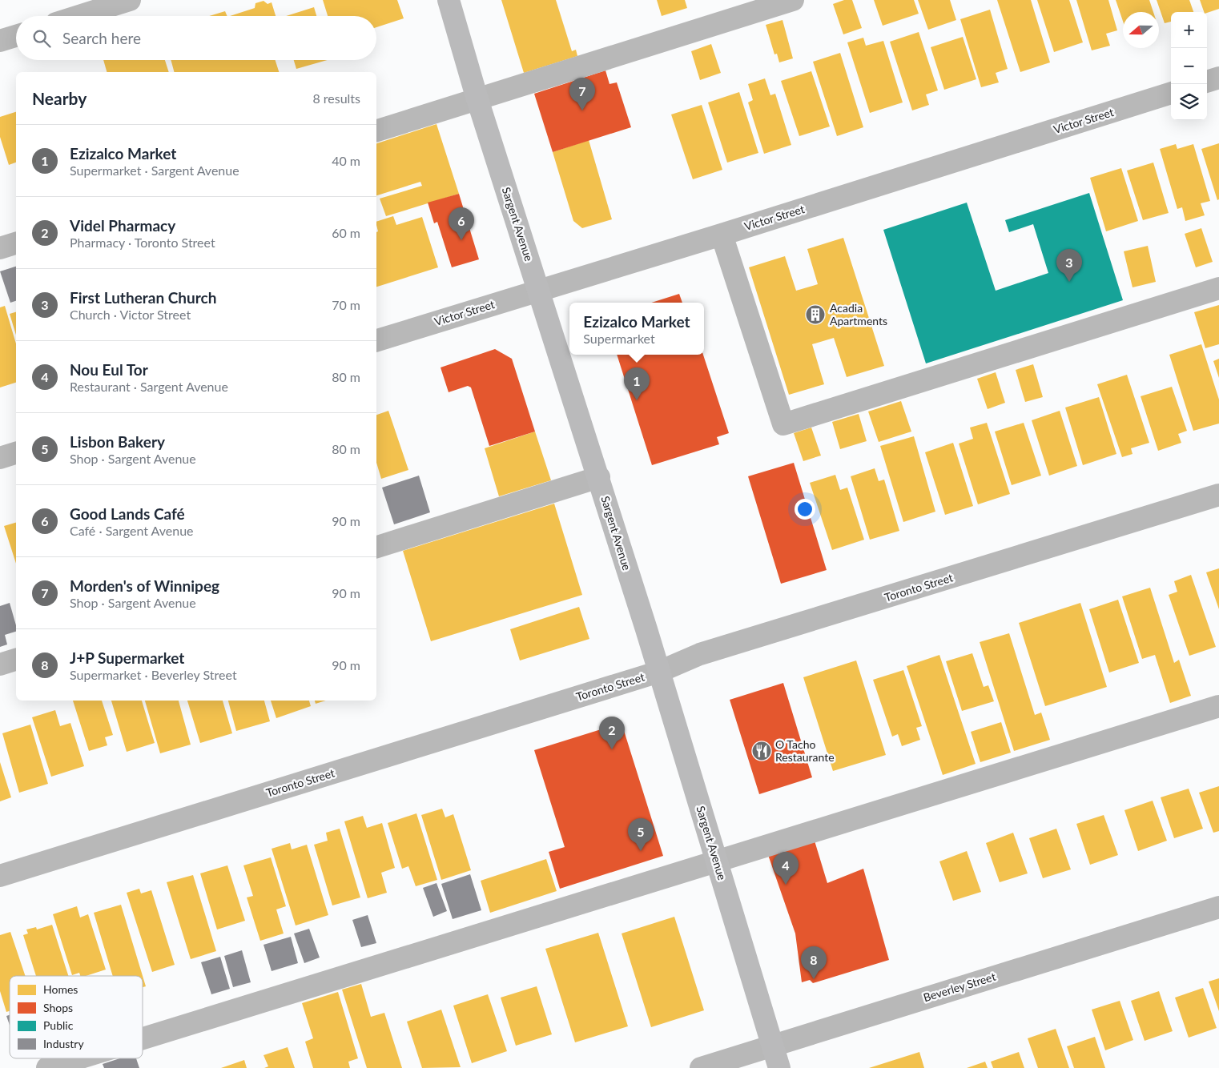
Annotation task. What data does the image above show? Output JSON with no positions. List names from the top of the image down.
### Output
{
  "streets": {
    "main road": ["Sargent Avenue"],
    "street": ["Victor Street", "Toronto Street", "Beverley Street"]
  },
  "crossings": [
    ["Victor Street", "Sargent Avenue"],
    ["Sargent Avenue", "Toronto Street"],
    ["Sargent Avenue", "Beverley Street"]
  ],
  "places": {
    "building": ["Acadia Apartments"],
    "restaurant": ["O Tacho Restaurante"]
  },
  "legend": [
    "Homes",
    "Shops",
    "Public",
    "Industry"
  ],
  "north": "left",
  "page": {
    "map_buttons": ["+", "−"],
    "search": "Search here",
    "heading": ["Nearby", "8 results"],
    "pins": [
      "7",
      "6",
      "3",
      "1",
      "2",
      "5",
      "4",
      "8"
    ],
    "list": [
      {
        "mark": "1",
        "name": "Ezizalco Market",
        "note": "Supermarket · Sargent Avenue",
        "value": "40 m"
      },
      {
        "mark": "2",
        "name": "Videl Pharmacy",
        "note": "Pharmacy · Toronto Street",
        "value": "60 m"
      },
      {
        "mark": "3",
        "name": "First Lutheran Church",
        "note": "Church · Victor Street",
        "value": "70 m"
      },
      {
        "mark": "4",
        "name": "Nou Eul Tor",
        "note": "Restaurant · Sargent Avenue",
        "value": "80 m"
      },
      {
        "mark": "5",
        "name": "Lisbon Bakery",
        "note": "Shop · Sargent Avenue",
        "value": "80 m"
      },
      {
        "mark": "6",
        "name": "Good Lands Café",
        "note": "Café · Sargent Avenue",
        "value": "90 m"
      },
      {
        "mark": "7",
        "name": "Morden's of Winnipeg",
        "note": "Shop · Sargent Avenue",
        "value": "90 m"
      },
      {
        "mark": "8",
        "name": "J+P Supermarket",
        "note": "Supermarket · Beverley Street",
        "value": "90 m"
      }
    ],
    "popup": ["Ezizalco Market", "Supermarket"]
  }
}
